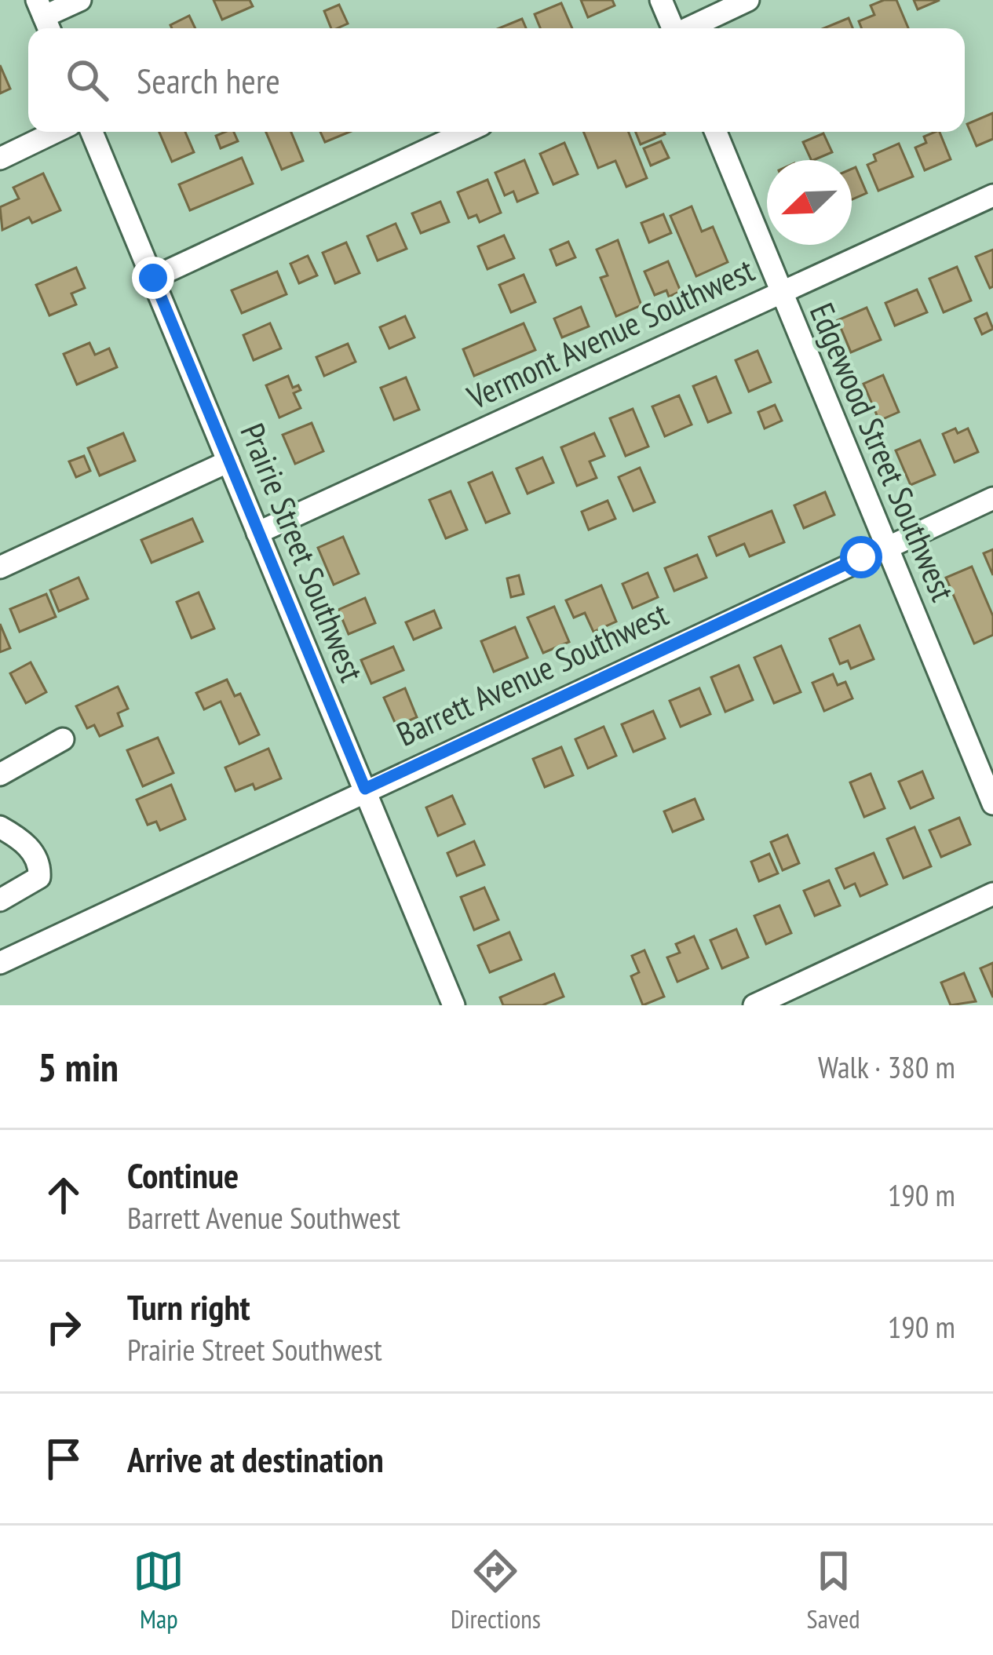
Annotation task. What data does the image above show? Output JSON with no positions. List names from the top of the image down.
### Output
{
  "streets": {
    "street": [
      "Vermont Avenue Southwest",
      "Edgewood Street Southwest",
      "Prairie Street Southwest",
      "Barrett Avenue Southwest"
    ]
  },
  "crossings": [
    ["Vermont Avenue Southwest", "Edgewood Street Southwest"],
    ["Vermont Avenue Southwest", "Prairie Street Southwest"],
    ["Edgewood Street Southwest", "Barrett Avenue Southwest"],
    ["Prairie Street Southwest", "Barrett Avenue Southwest"]
  ],
  "north": "bottom left",
  "page": {
    "search": "Search here",
    "heading": ["5 min", "Walk · 380 m"],
    "list": [
      ["Continue", "Barrett Avenue Southwest", "190 m"],
      ["Turn right", "Prairie Street Southwest", "190 m"],
      "Arrive at destination"
    ],
    "nav": ["Map", "Directions", "Saved"]
  }
}
